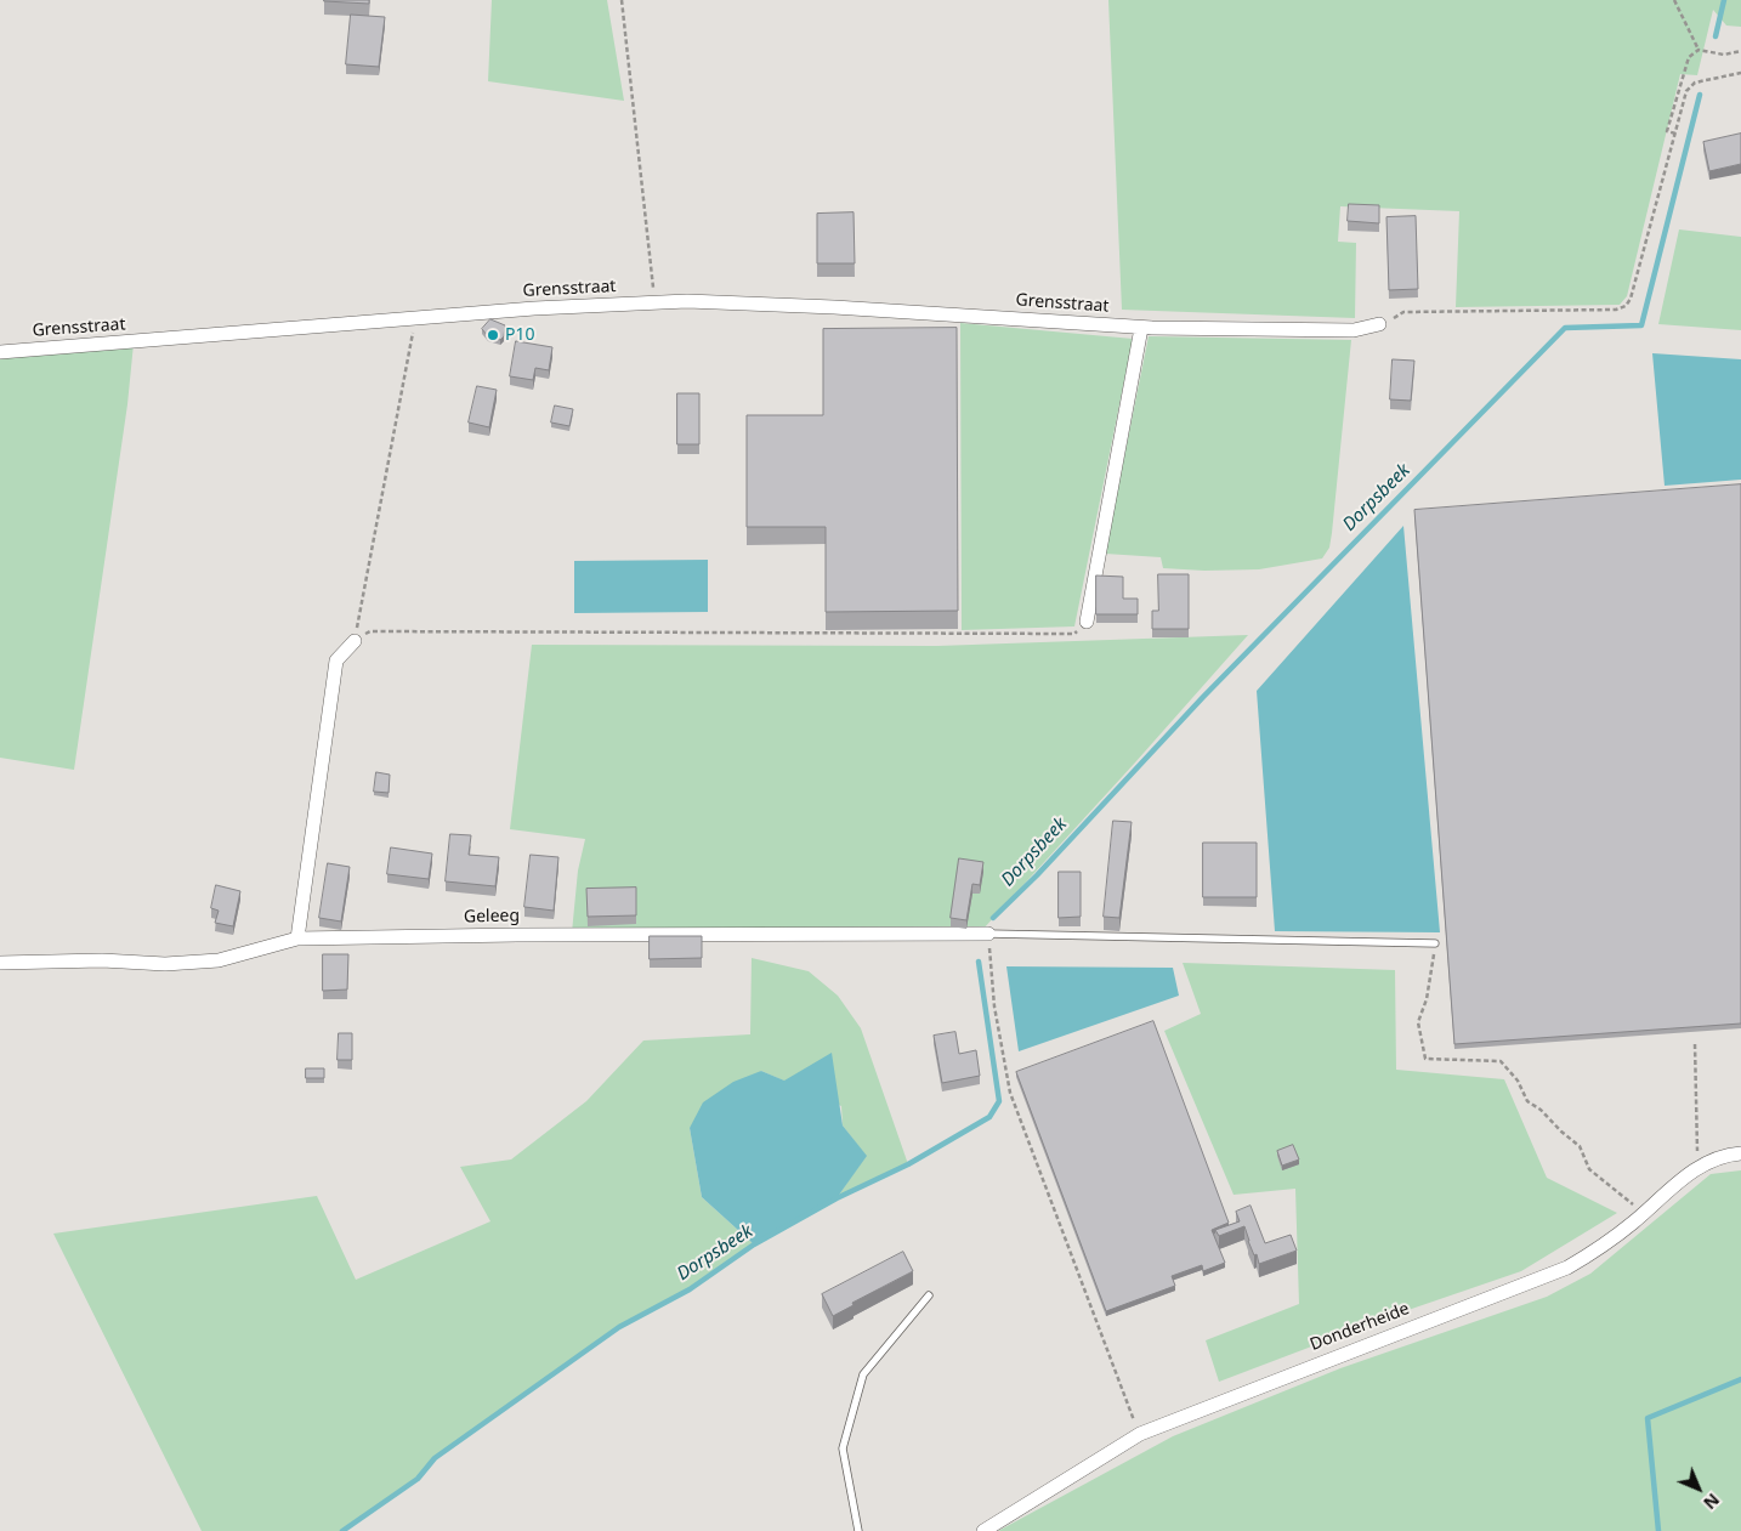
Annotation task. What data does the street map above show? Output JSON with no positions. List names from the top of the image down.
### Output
{
  "streets": {
    "street": ["Grensstraat", "Geleeg", "Donderheide"]
  },
  "water": ["Dorpsbeek"],
  "places": ["P10"],
  "north": "bottom right"
}
